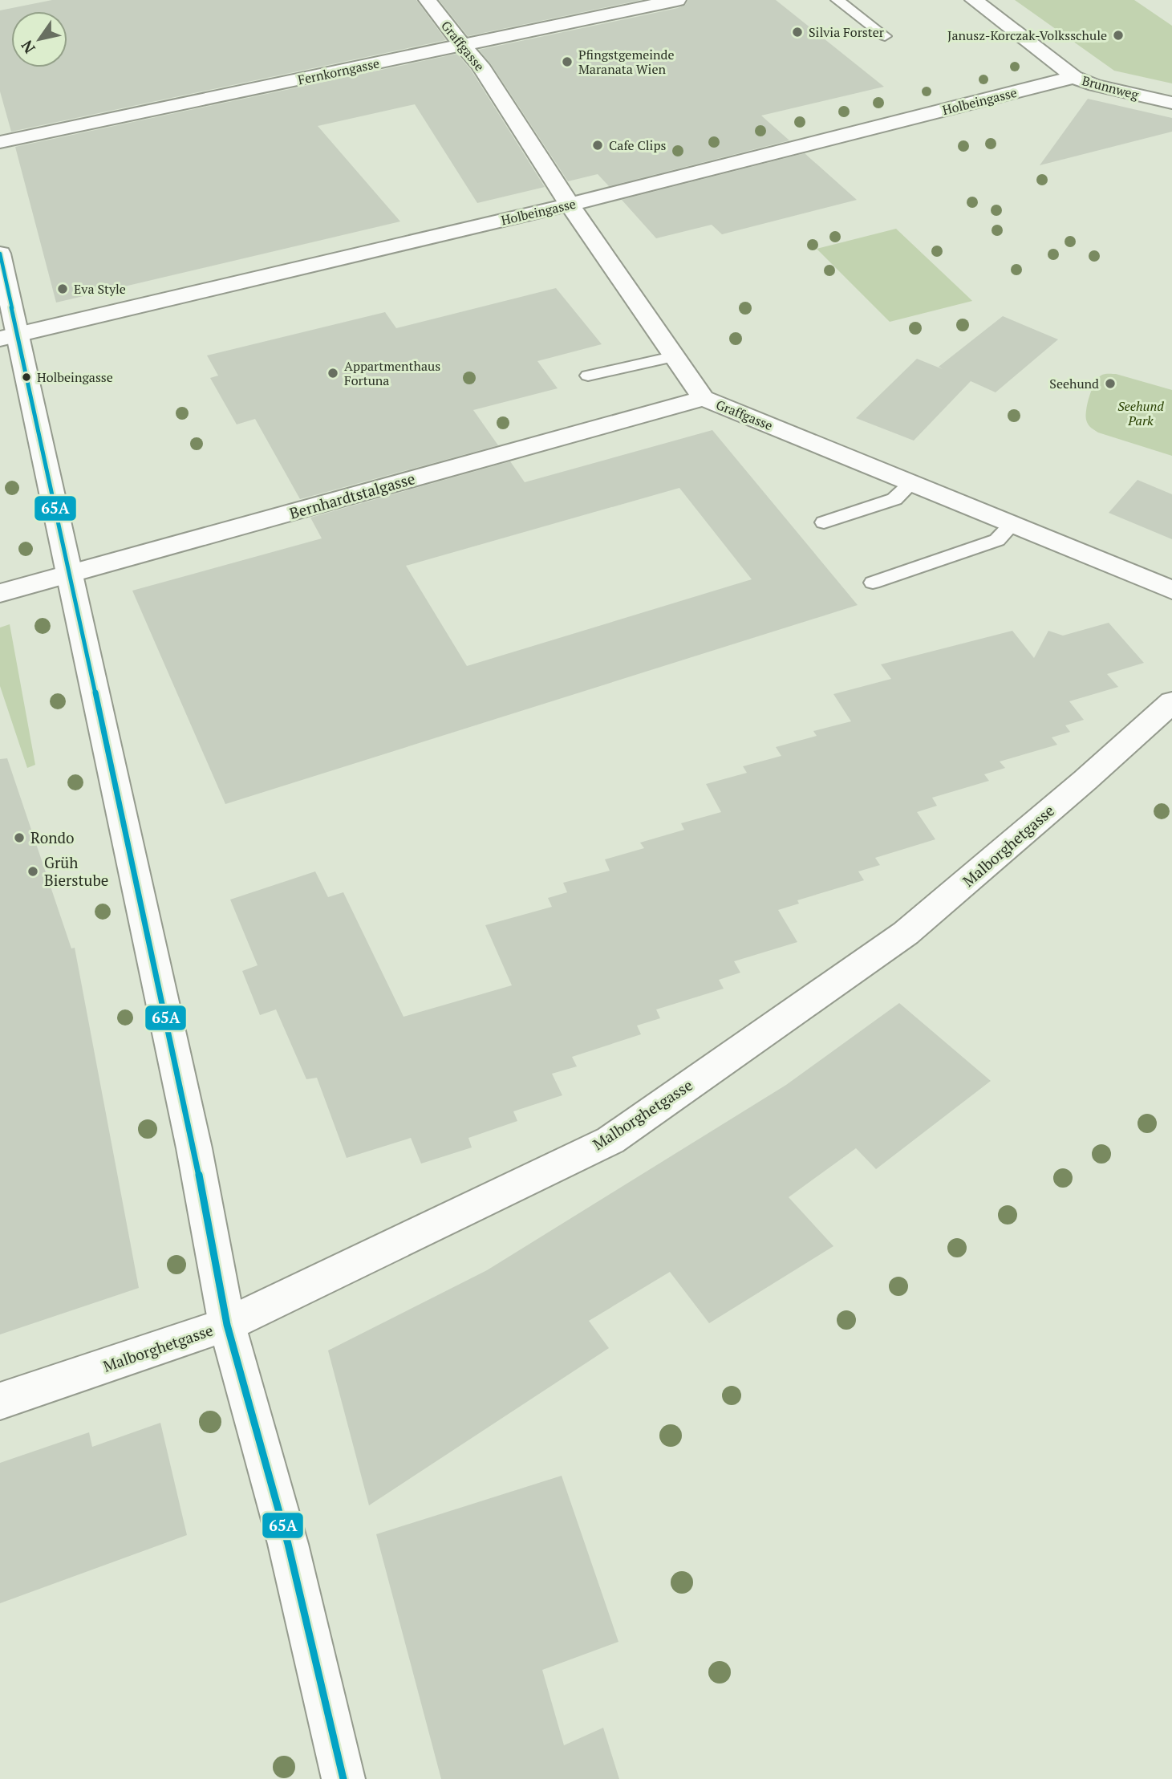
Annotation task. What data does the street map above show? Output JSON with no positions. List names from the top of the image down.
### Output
{
  "streets": {
    "street": [
      "Graffgasse",
      "Fernkorngasse",
      "Brunnweg",
      "Holbeingasse",
      "Bernhardtstalgasse",
      "Malborghetgasse"
    ]
  },
  "crossings": [
    ["Graffgasse", "Fernkorngasse"],
    ["Graffgasse", "Holbeingasse"],
    ["Graffgasse", "Bernhardtstalgasse"],
    ["Brunnweg", "Holbeingasse"]
  ],
  "parks": ["Seehund Park"],
  "places": [
    "Silvia Forster",
    "Janusz-Korczak-Volksschule",
    "Pfingstgemeinde Maranata Wien",
    "Cafe Clips",
    "Eva Style",
    "Appartmenthaus Fortuna",
    "Holbeingasse",
    "Seehund",
    "Rondo",
    "Grüh Bierstube"
  ],
  "lines": ["transit line 65A"],
  "north": "bottom left"
}
